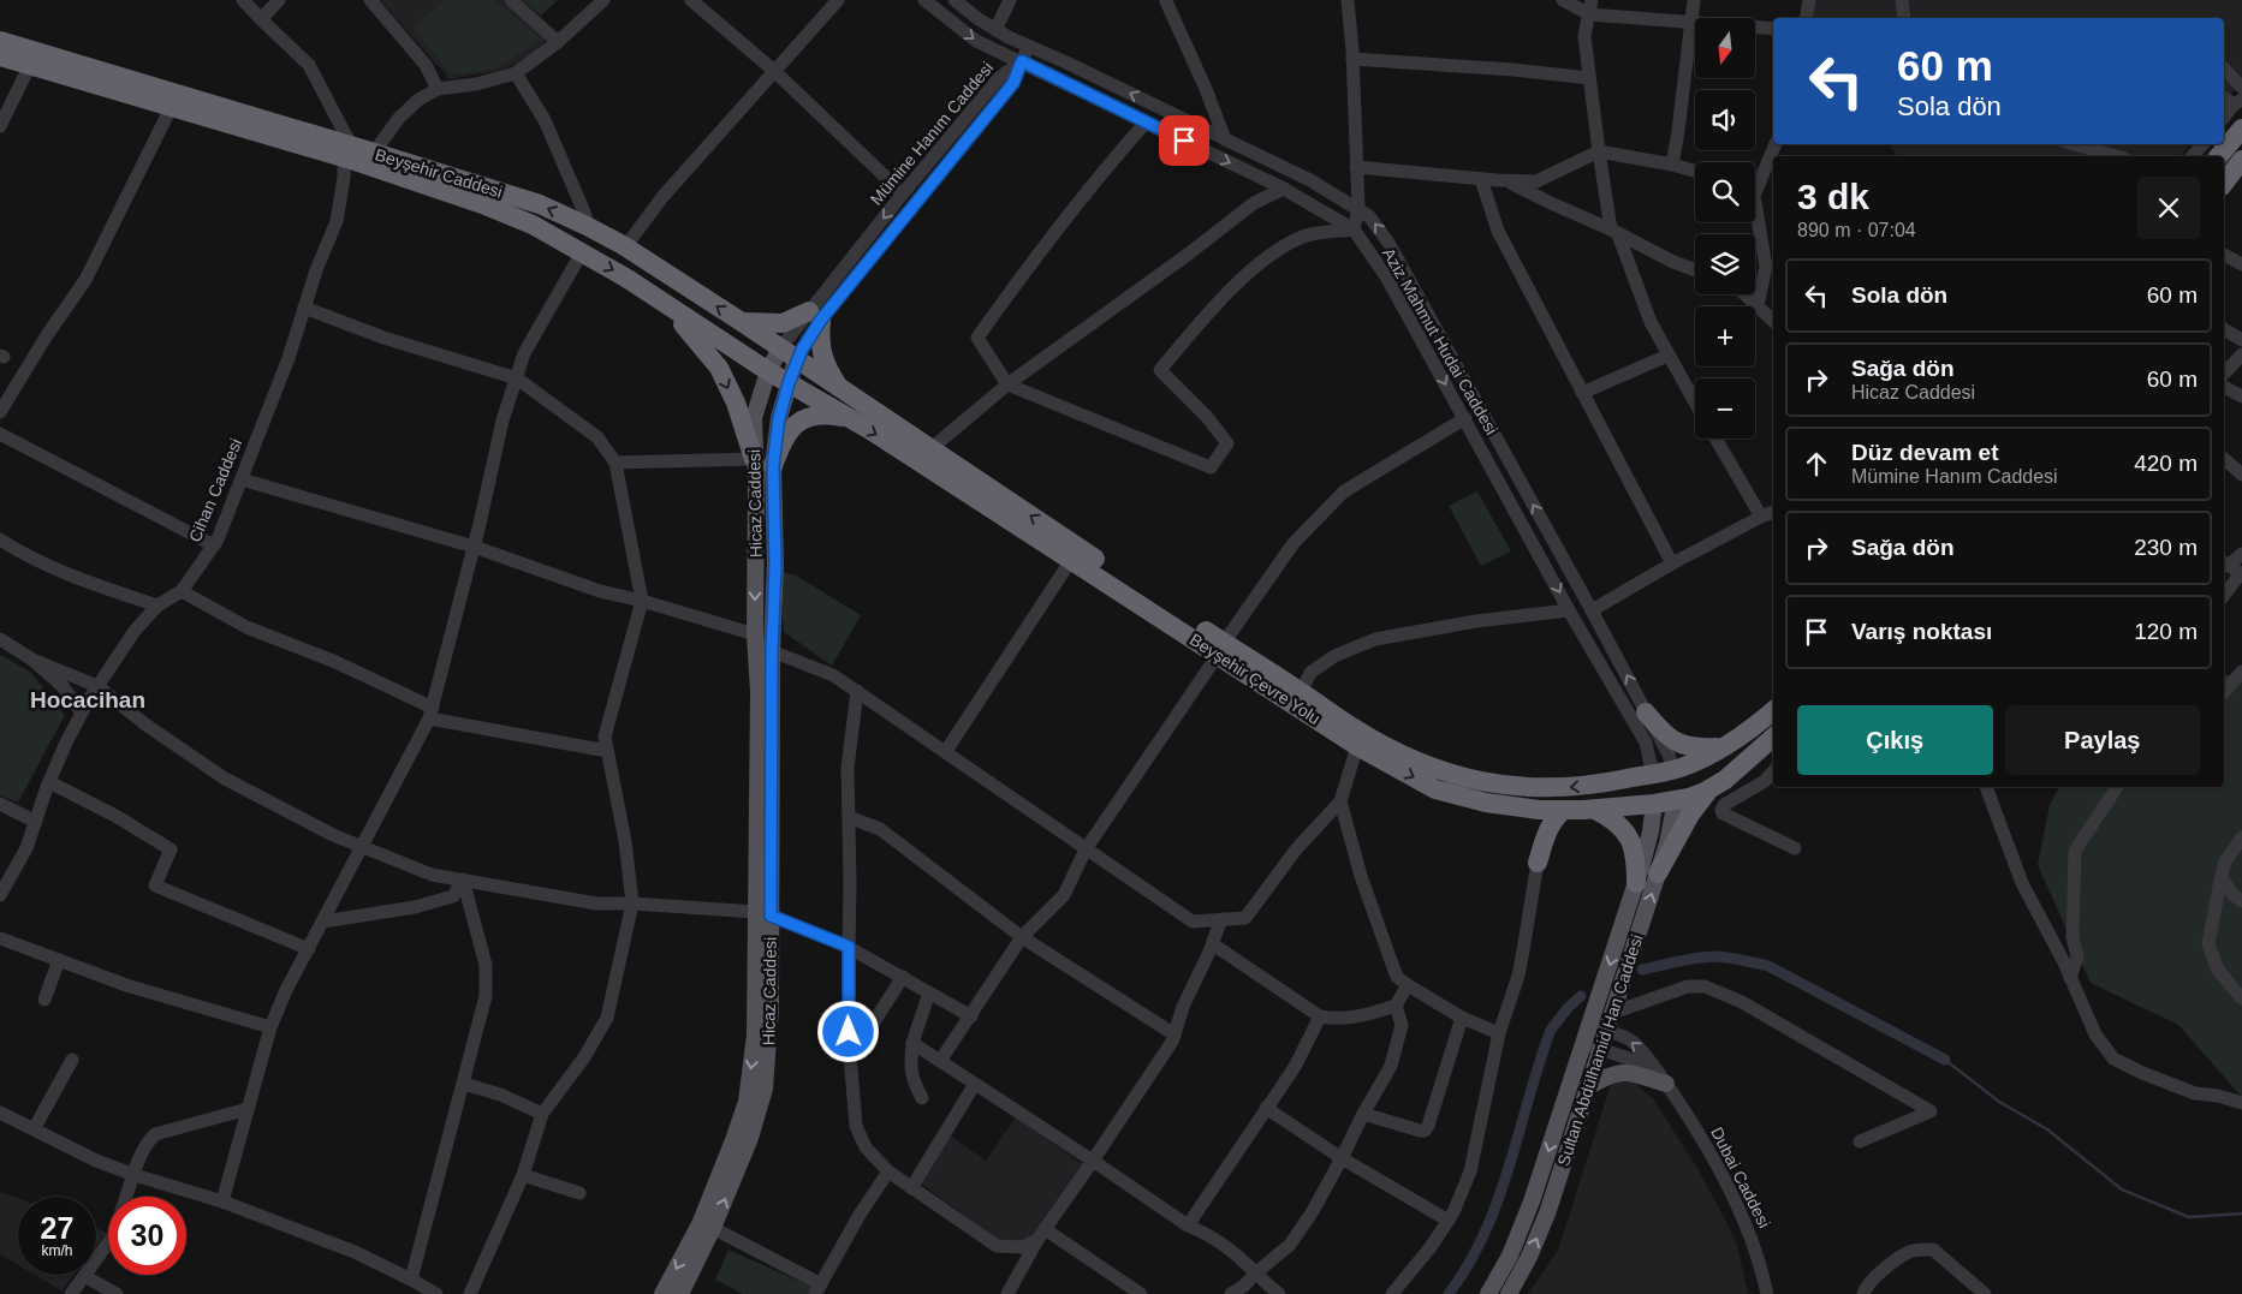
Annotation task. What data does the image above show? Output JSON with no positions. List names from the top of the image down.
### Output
{
  "streets": {
    "highway": ["Beyşehir Caddesi", "Beyşehir Çevre Yolu"],
    "main road": ["Hicaz Caddesi", "Sultan Abdülhamid Han Caddesi"],
    "street": [
      "Mümine Hanım Caddesi",
      "Aziz Mahmut Hudai Caddesi",
      "Cihan Caddesi",
      "Dubai Caddesi"
    ]
  },
  "crossings": [
    ["Mümine Hanım Caddesi", "Beyşehir Caddesi"],
    ["Mümine Hanım Caddesi", "Aziz Mahmut Hudai Caddesi"],
    ["Mümine Hanım Caddesi", "Hicaz Caddesi"],
    ["Beyşehir Caddesi", "Cihan Caddesi"],
    ["Beyşehir Caddesi", "Hicaz Caddesi"],
    ["Beyşehir Caddesi", "Beyşehir Çevre Yolu"],
    ["Aziz Mahmut Hudai Caddesi", "Beyşehir Çevre Yolu"],
    ["Hicaz Caddesi", "Beyşehir Çevre Yolu"],
    ["Beyşehir Çevre Yolu", "Sultan Abdülhamid Han Caddesi"],
    ["Sultan Abdülhamid Han Caddesi", "Dubai Caddesi"]
  ],
  "districts": ["Hocacihan"],
  "north": "bottom",
  "page": {
    "map_buttons": ["+", "−"],
    "turn": ["60 m", "Sola dön"],
    "heading": ["3 dk", "890 m · 07:04"],
    "list": [
      {
        "name": "Sola dön",
        "value": "60 m"
      },
      {
        "name": "Sağa dön",
        "note": "Hicaz Caddesi",
        "value": "60 m"
      },
      {
        "name": "Düz devam et",
        "note": "Mümine Hanım Caddesi",
        "value": "420 m"
      },
      {
        "name": "Sağa dön",
        "value": "230 m"
      },
      {
        "name": "Varış noktası",
        "value": "120 m"
      }
    ],
    "buttons": ["Çıkış", "Paylaş"],
    "speed": "27 km/h",
    "limit": "30"
  }
}
